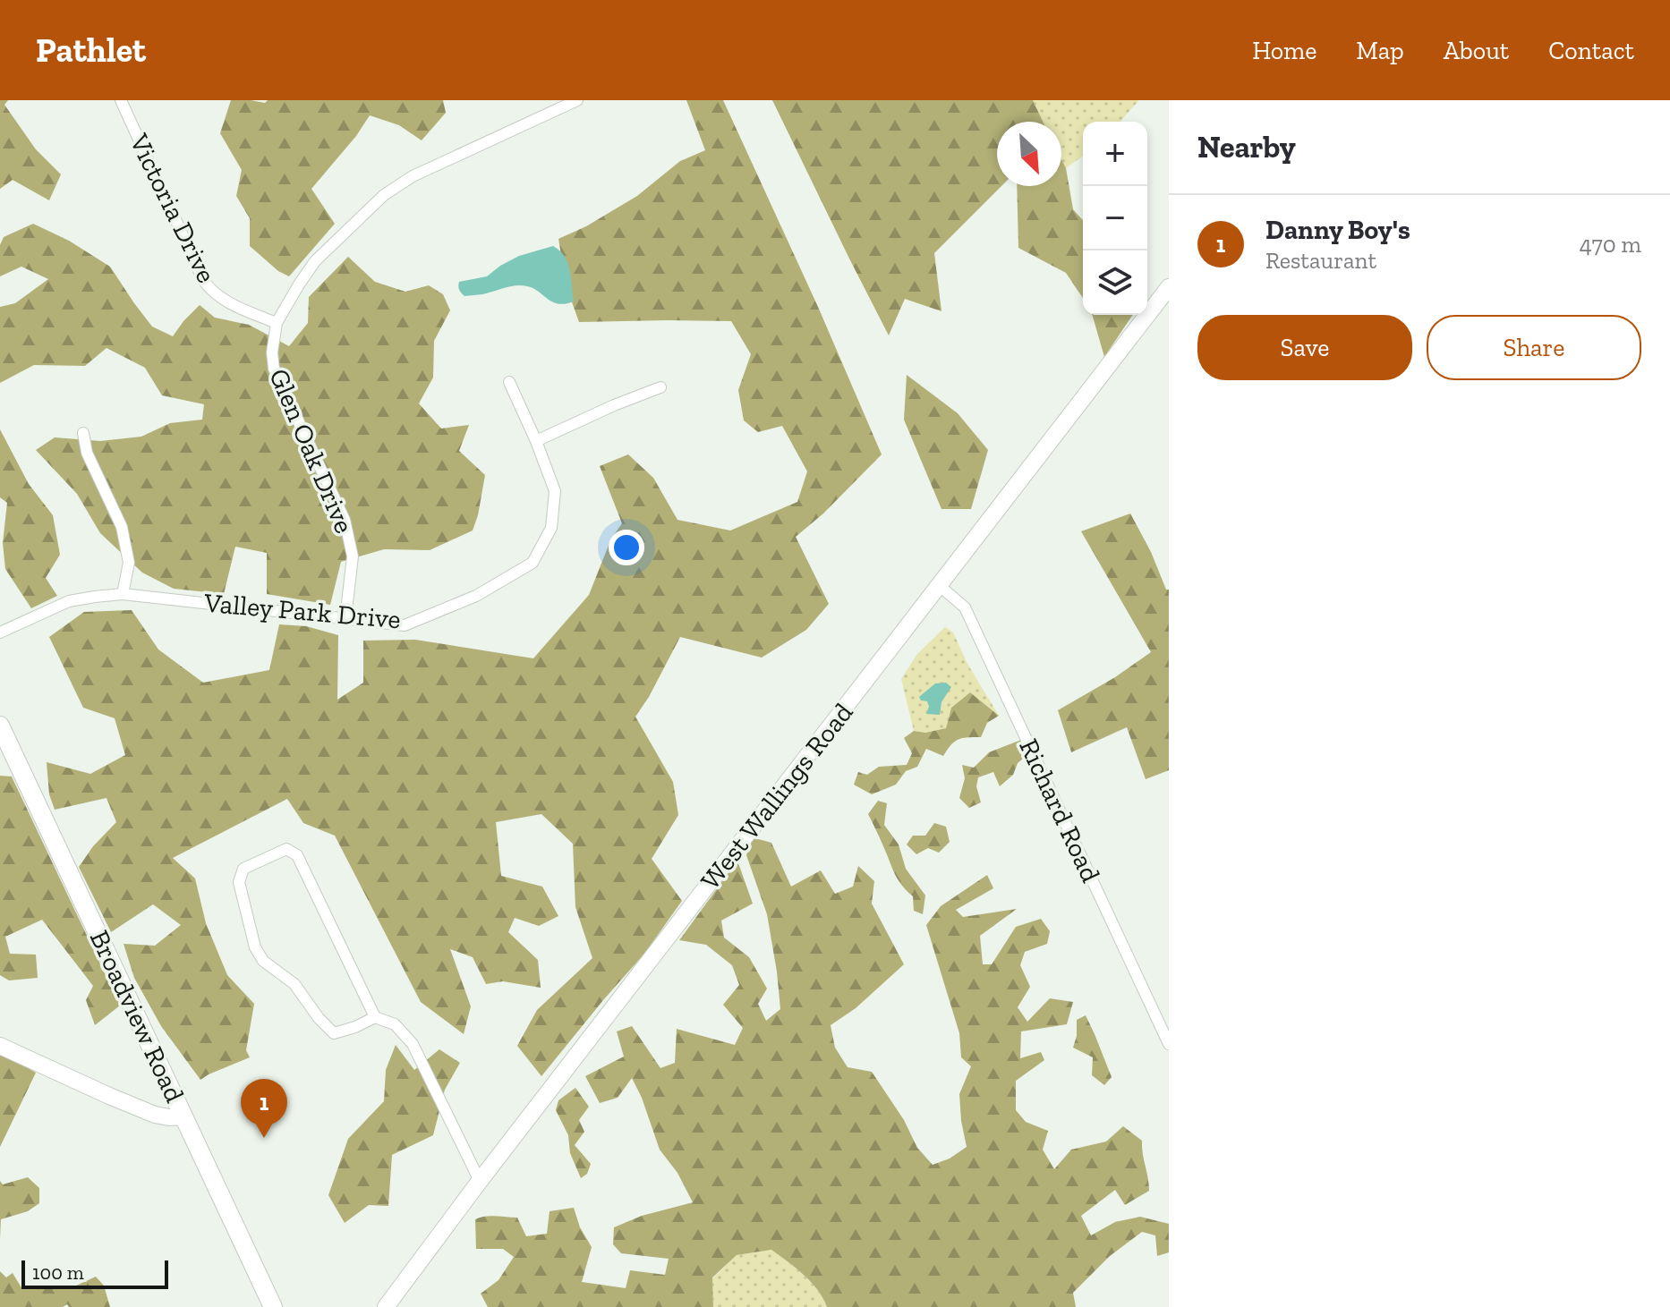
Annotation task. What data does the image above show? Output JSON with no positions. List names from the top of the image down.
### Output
{
  "streets": {
    "main road": ["Broadview Road"],
    "street": [
      "Victoria Drive",
      "Glen Oak Drive",
      "Valley Park Drive",
      "West Wallings Road",
      "Richard Road"
    ]
  },
  "crossings": [
    ["Victoria Drive", "Glen Oak Drive"],
    ["Glen Oak Drive", "Valley Park Drive"],
    ["West Wallings Road", "Richard Road"]
  ],
  "scale_bar": "100 m",
  "north": "bottom right",
  "page": {
    "header": "Pathlet",
    "nav": [
      "Home",
      "Map",
      "About",
      "Contact"
    ],
    "heading": "Nearby",
    "map_buttons": ["+", "−"],
    "list": [
      {
        "mark": "1",
        "name": "Danny Boy's",
        "note": "Restaurant",
        "value": "470 m"
      }
    ],
    "buttons": ["Save", "Share"],
    "pins": "1",
    "scale": "100 m"
  }
}
